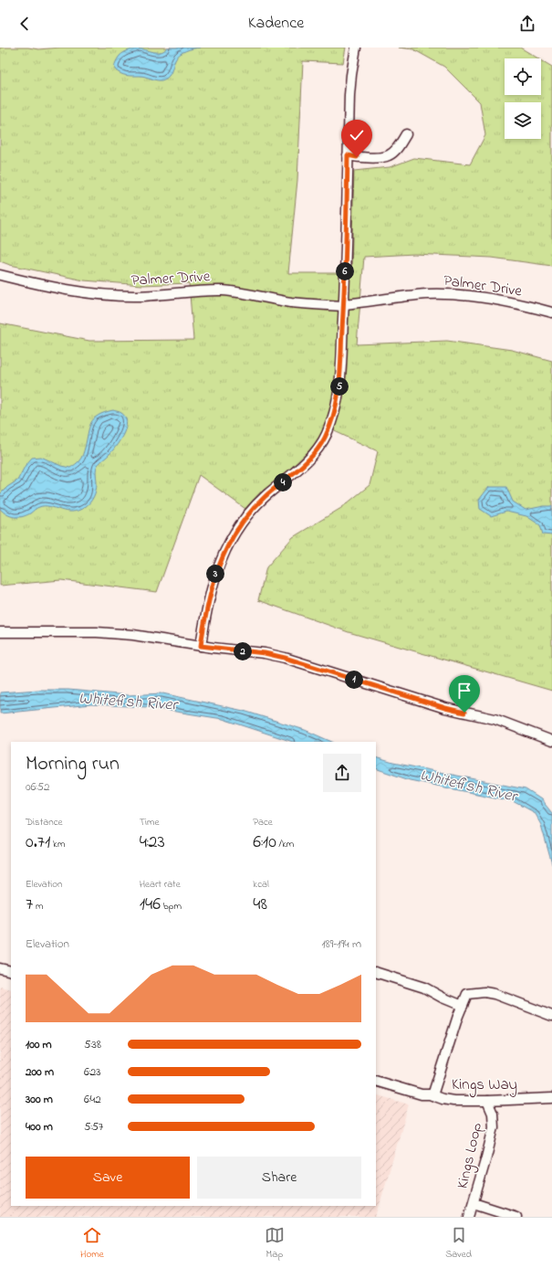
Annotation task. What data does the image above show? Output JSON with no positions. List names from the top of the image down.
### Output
{
  "streets": {
    "street": ["Palmer Drive", "Kings Way", "Kings Loop"]
  },
  "crossings": [
    ["Kings Way", "Kings Loop"]
  ],
  "water": ["Whitefish River"],
  "page": {
    "header": "Kadence",
    "pins": [
      "6",
      "5",
      "4",
      "3",
      "2",
      "1"
    ],
    "heading": ["Morning run", "06:52"],
    "stats": [
      ["Distance", "0.71 km"],
      ["Time", "4:23"],
      ["Pace", "6:10 /km"],
      ["Elevation", "7 m"],
      ["Heart rate", "146 bpm"],
      ["kcal", "48"]
    ],
    "chart": ["Elevation", "189–194 m"],
    "list": [
      {
        "name": "100 m",
        "note": "5:38"
      },
      {
        "name": "200 m",
        "note": "6:23"
      },
      {
        "name": "300 m",
        "note": "6:42"
      },
      {
        "name": "400 m",
        "note": "5:57"
      }
    ],
    "buttons": ["Save", "Share"],
    "tabs": ["Home", "Map", "Saved"]
  }
}
